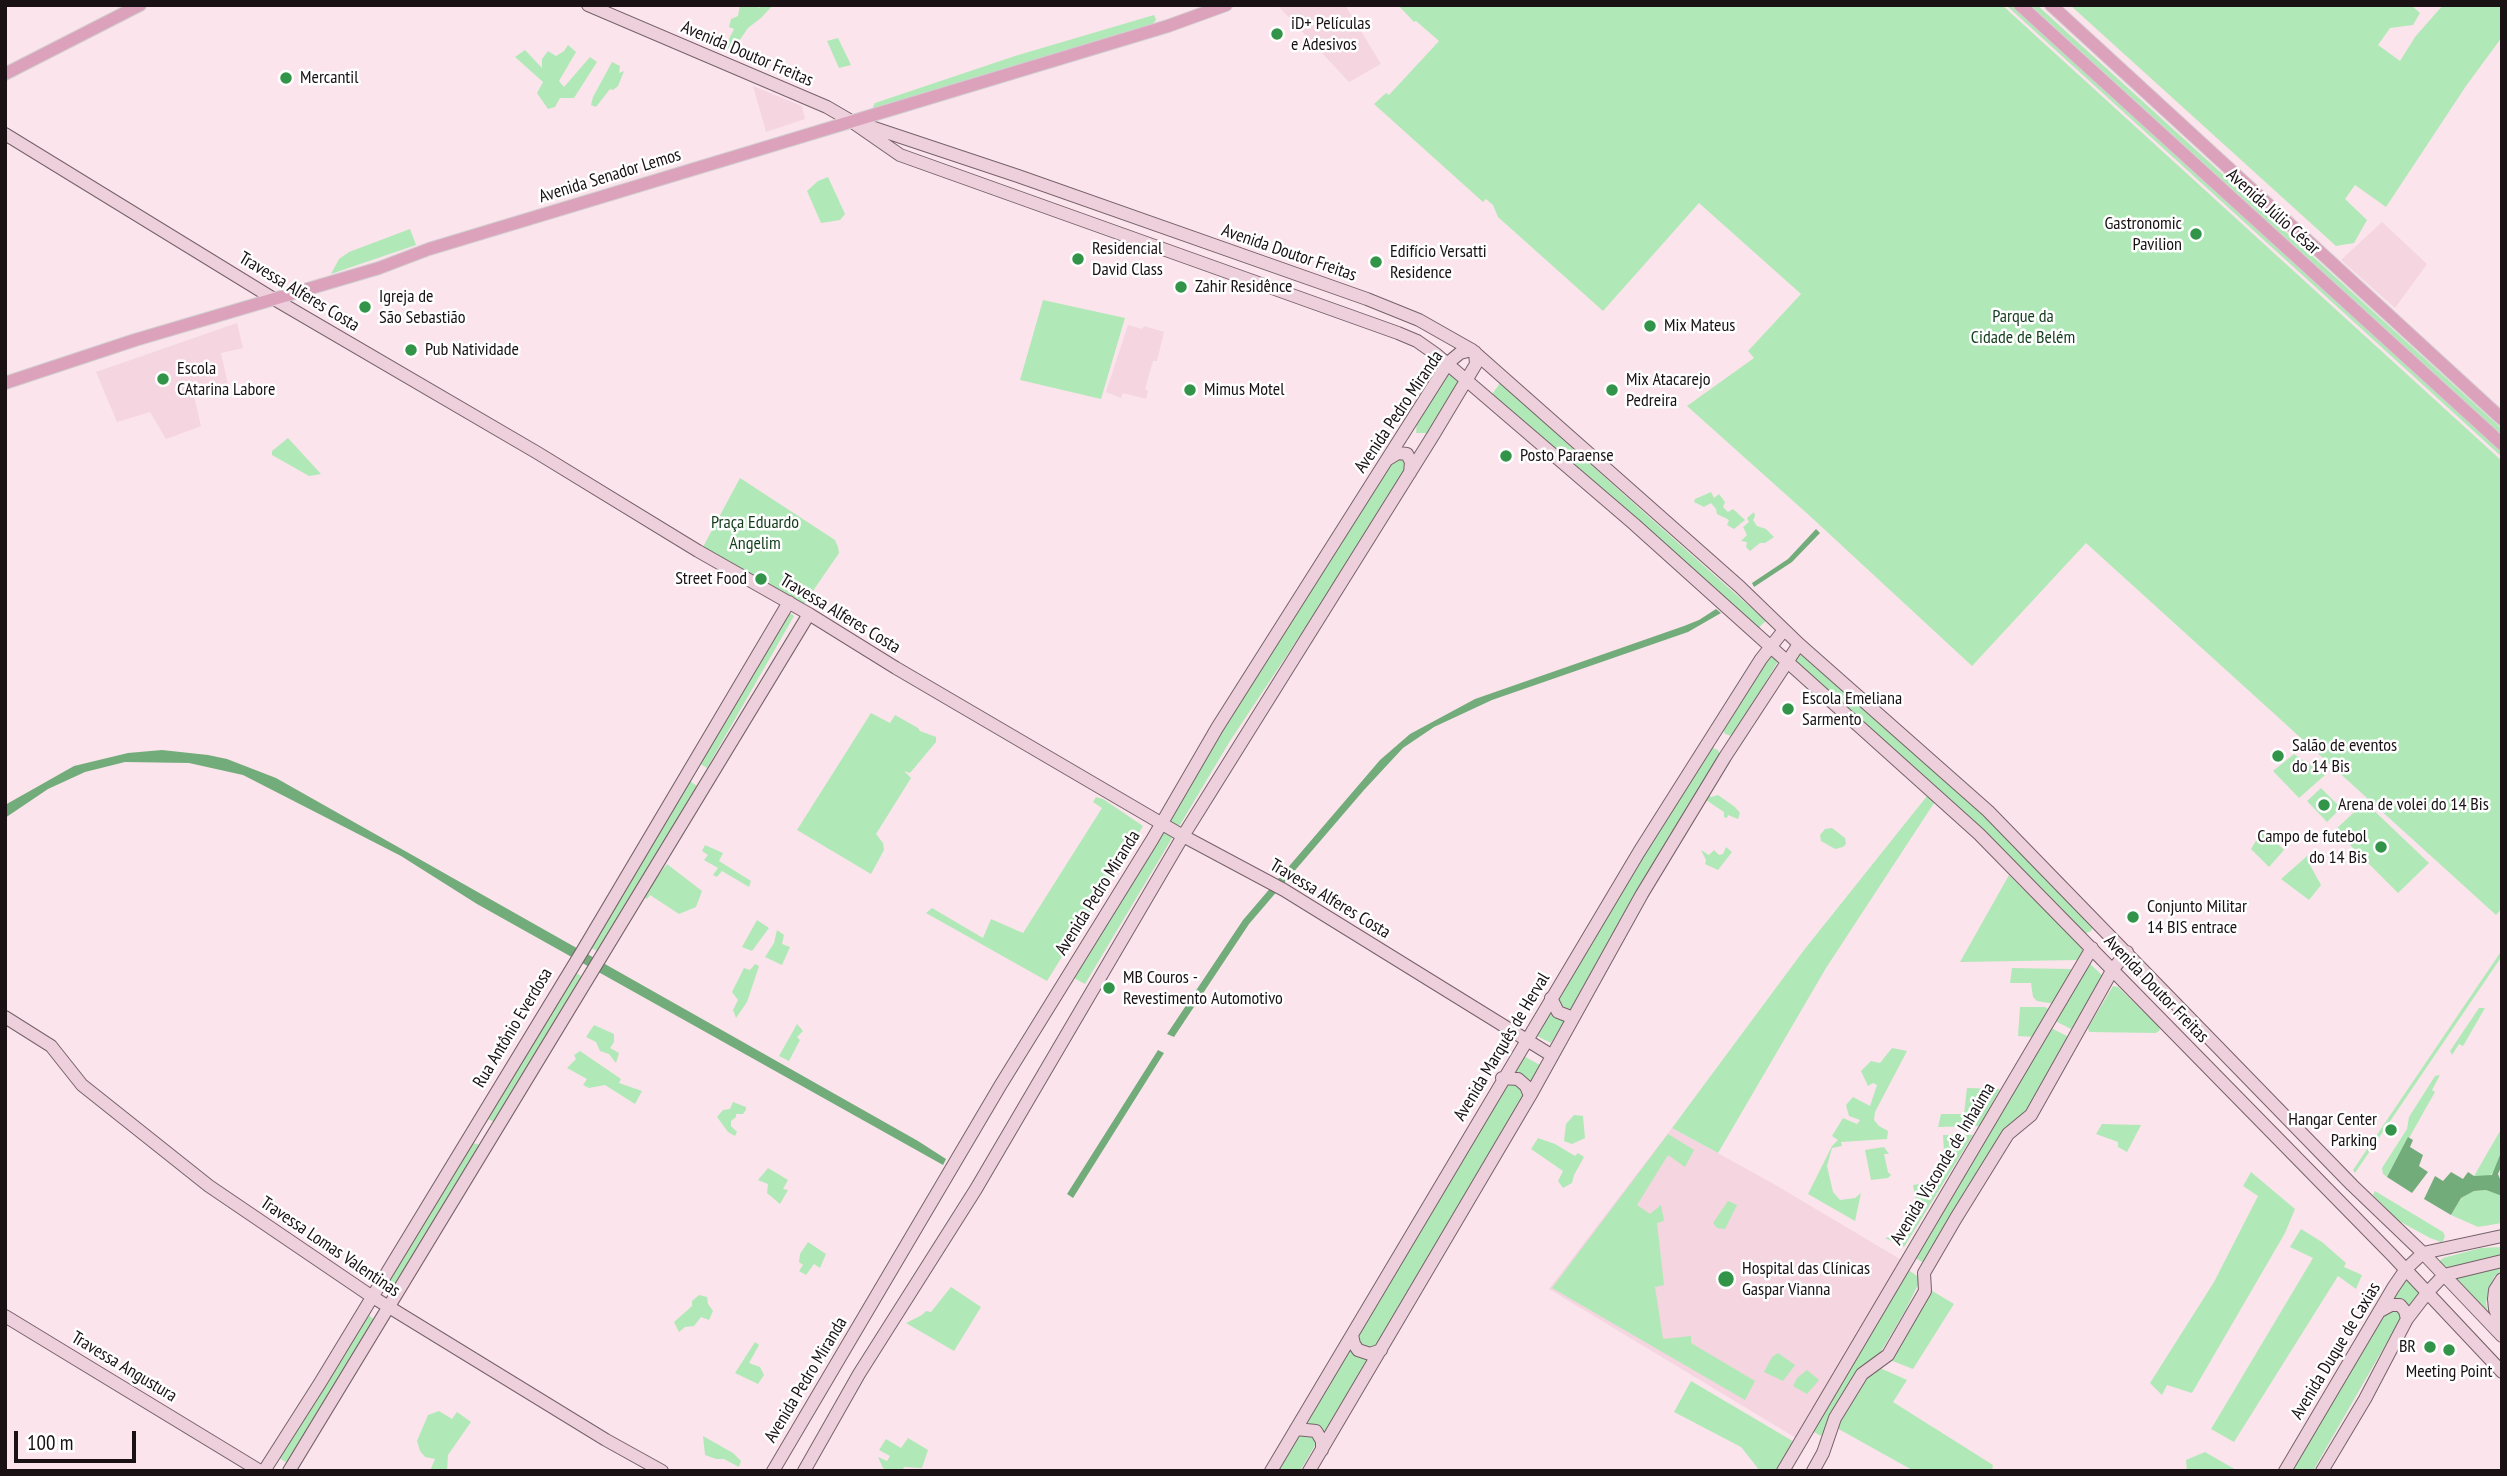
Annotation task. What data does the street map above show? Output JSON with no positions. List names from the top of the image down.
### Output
{
  "streets": {
    "main road": [
      "Avenida Doutor Freitas",
      "Avenida Senador Lemos",
      "Avenida Júlio César",
      "Travessa Alferes Costa",
      "Avenida Pedro Miranda",
      "Rua Antônio Everdosa",
      "Avenida Marquês de Herval",
      "Avenida Visconde de Inhaúma",
      "Travessa Lomas Valentinas",
      "Avenida Duque de Caxias",
      "Travessa Angustura"
    ]
  },
  "crossings": [
    ["Avenida Doutor Freitas", "Avenida Senador Lemos"],
    ["Avenida Doutor Freitas", "Avenida Pedro Miranda"],
    ["Avenida Doutor Freitas", "Avenida Marquês de Herval"],
    ["Avenida Doutor Freitas", "Avenida Visconde de Inhaúma"],
    ["Avenida Doutor Freitas", "Avenida Duque de Caxias"],
    ["Avenida Senador Lemos", "Travessa Alferes Costa"],
    ["Travessa Alferes Costa", "Avenida Pedro Miranda"],
    ["Travessa Alferes Costa", "Rua Antônio Everdosa"],
    ["Travessa Alferes Costa", "Avenida Marquês de Herval"],
    ["Rua Antônio Everdosa", "Travessa Lomas Valentinas"],
    ["Rua Antônio Everdosa", "Travessa Angustura"]
  ],
  "parks": ["Parque da Cidade de Belém", "Praça Eduardo Angelim"],
  "places": [
    "iD+ Películas e Adesivos",
    "Mercantil",
    "Gastronomic Pavilion",
    "Residencial David Class",
    "Edifício Versatti Residence",
    "Zahir Residênce",
    "Igreja de São Sebastião",
    "Mix Mateus",
    "Pub Natividade",
    "Escola CAtarina Labore",
    "Mimus Motel",
    "Mix Atacarejo Pedreira",
    "Posto Paraense",
    "Street Food",
    "Escola Emeliana Sarmento",
    "Salão de eventos do 14 Bis",
    "Arena de volei do 14 Bis",
    "Campo de futebol do 14 Bis",
    "Conjunto Militar 14 BIS entrace",
    "MB Couros - Revestimento Automotivo",
    "Hangar Center Parking",
    "Hospital das Clínicas Gaspar Vianna",
    "BR",
    "Meeting Point"
  ],
  "scale_bar": "100 m"
}
